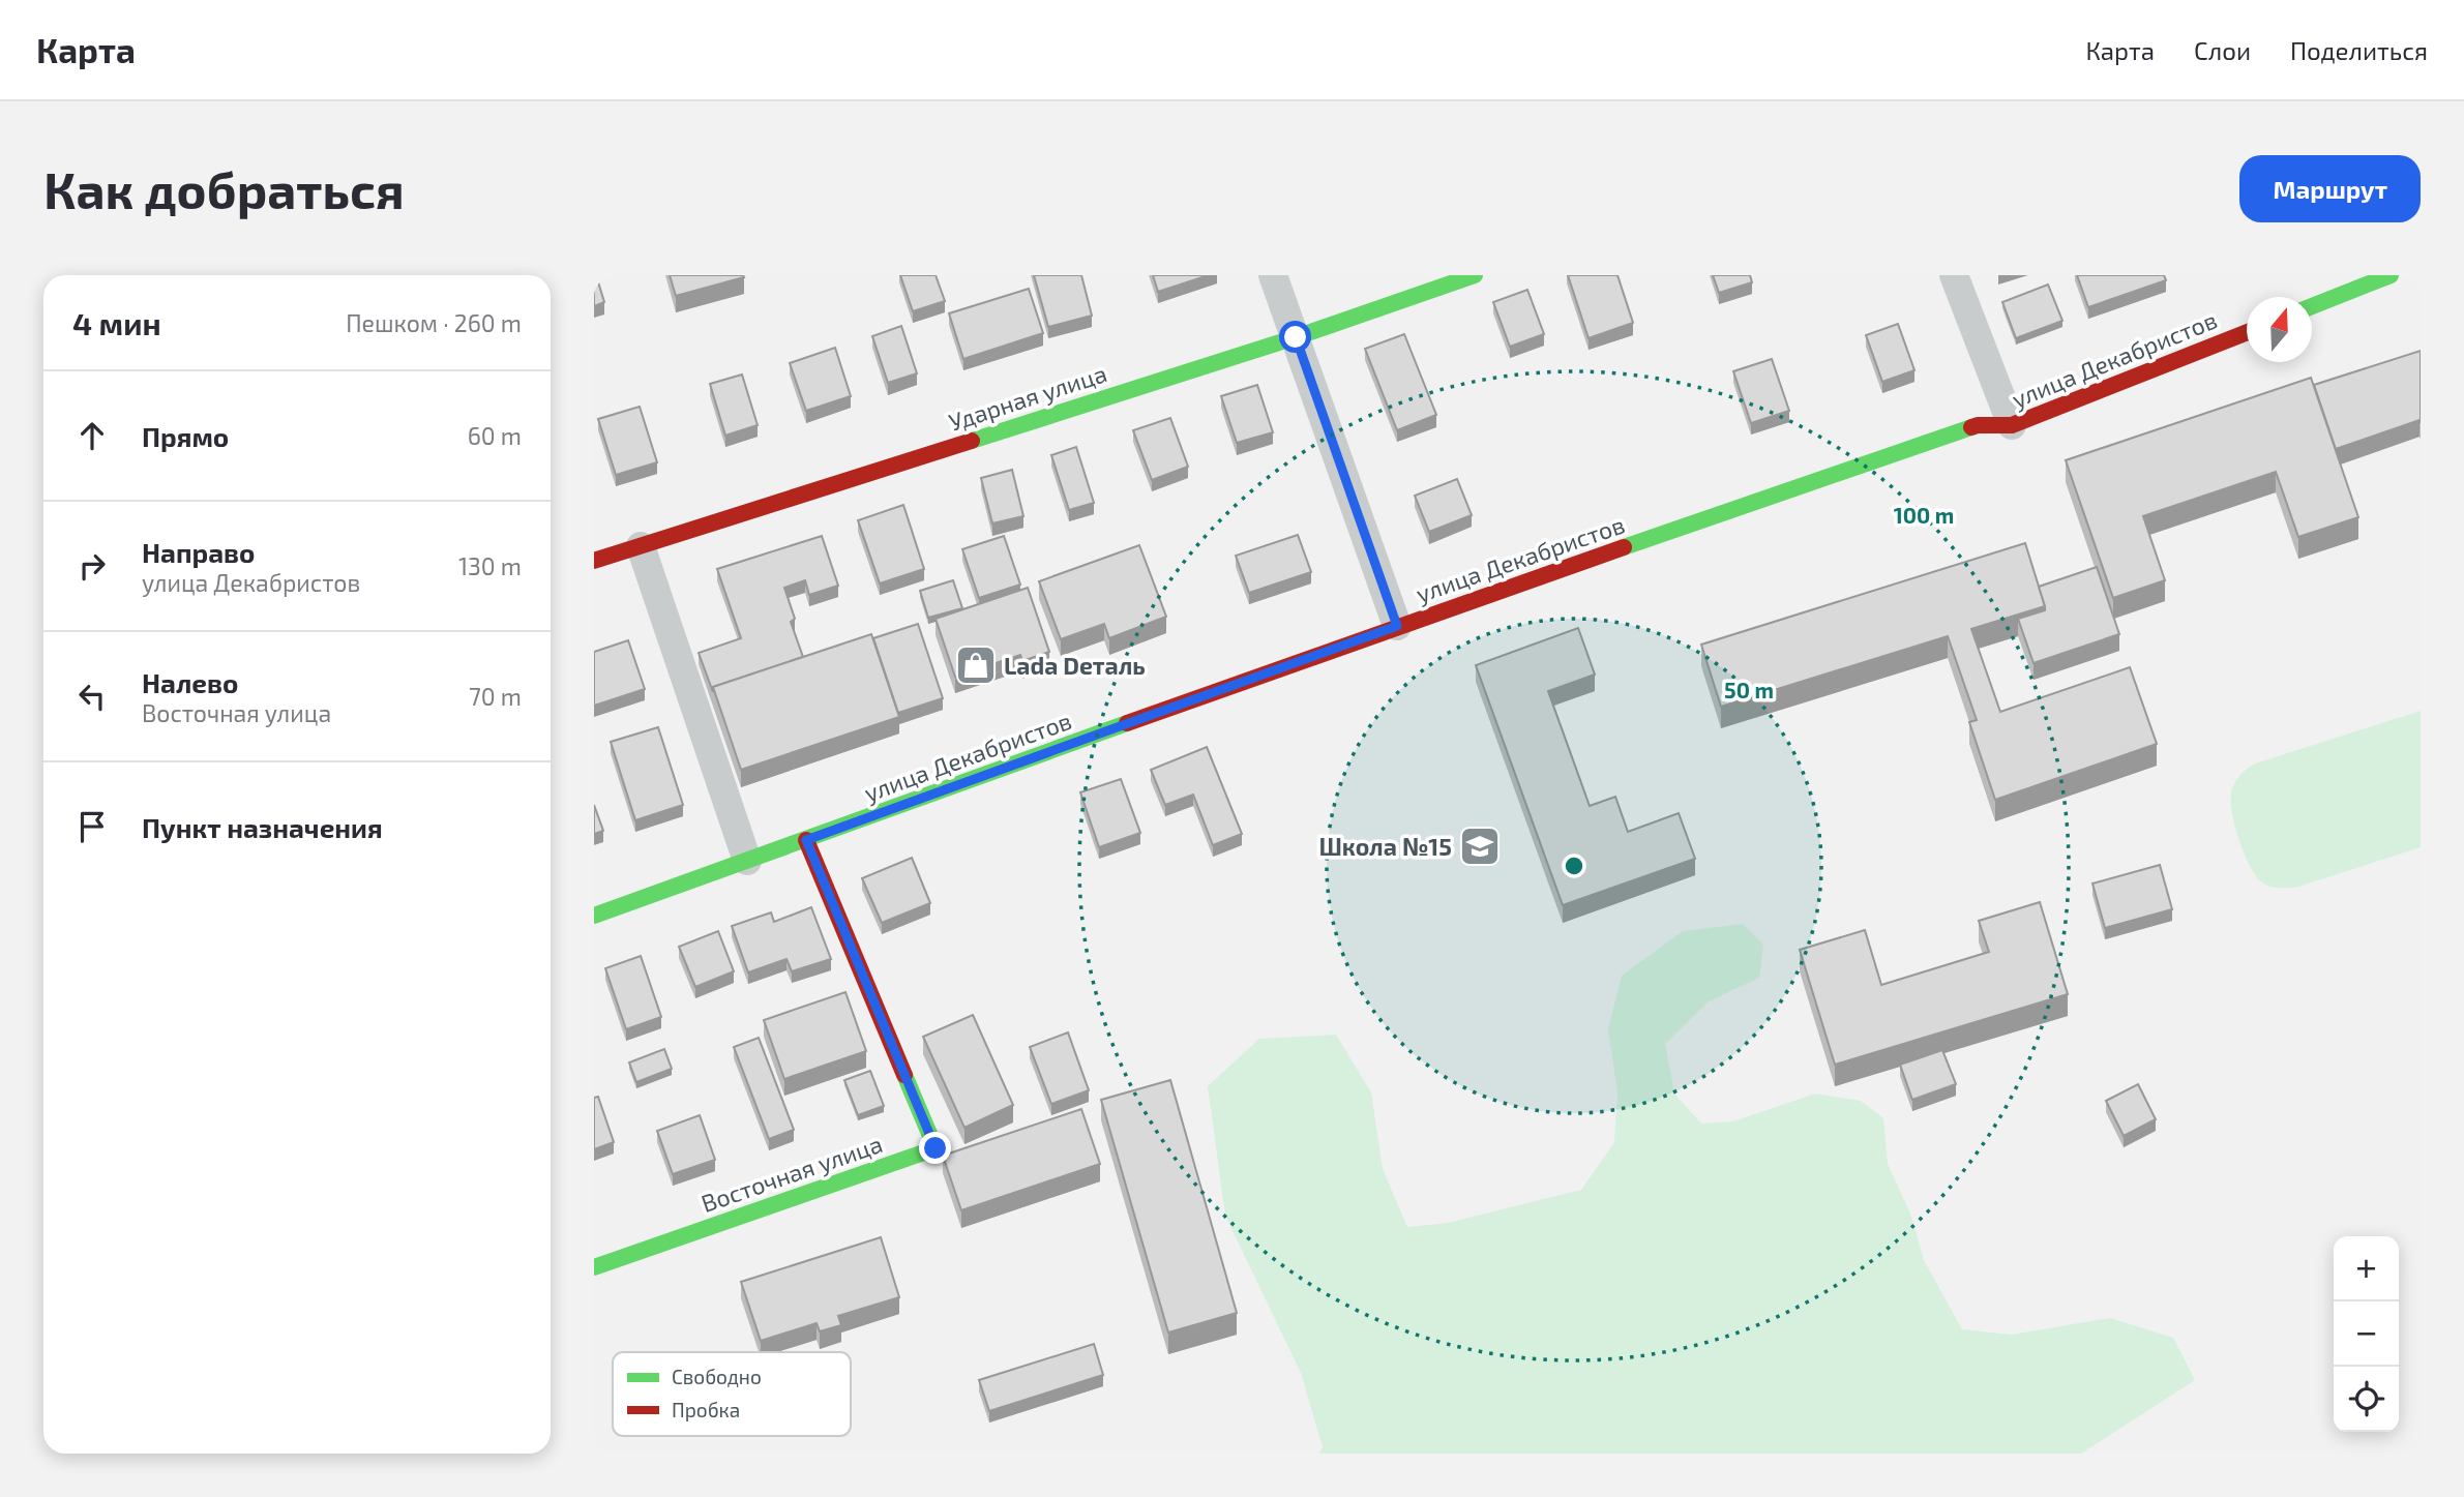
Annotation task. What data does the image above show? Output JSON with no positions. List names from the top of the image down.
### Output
{
  "streets": {
    "main road": ["улица Декабристов", "Ударная улица", "Восточная улица"]
  },
  "crossings": [
    ["улица Декабристов", "Восточная улица"]
  ],
  "places": {
    "shop": ["Lada Dеталь"],
    "school or university": ["Школа №15"]
  },
  "legend": ["Свободно", "Пробка"],
  "north": "top",
  "page": {
    "header": "Карта",
    "nav": ["Карта", "Слои", "Поделиться"],
    "buttons": "Маршрут",
    "title": "Как добраться",
    "heading": ["4 мин", "Пешком · 260 m"],
    "list": [
      ["Прямо", "60 m"],
      ["Направо", "улица Декабристов", "130 m"],
      ["Налево", "Восточная улица", "70 m"],
      "Пункт назначения"
    ],
    "map_buttons": ["+", "−"]
  },
  "rings": ["100 m", "50 m"]
}
